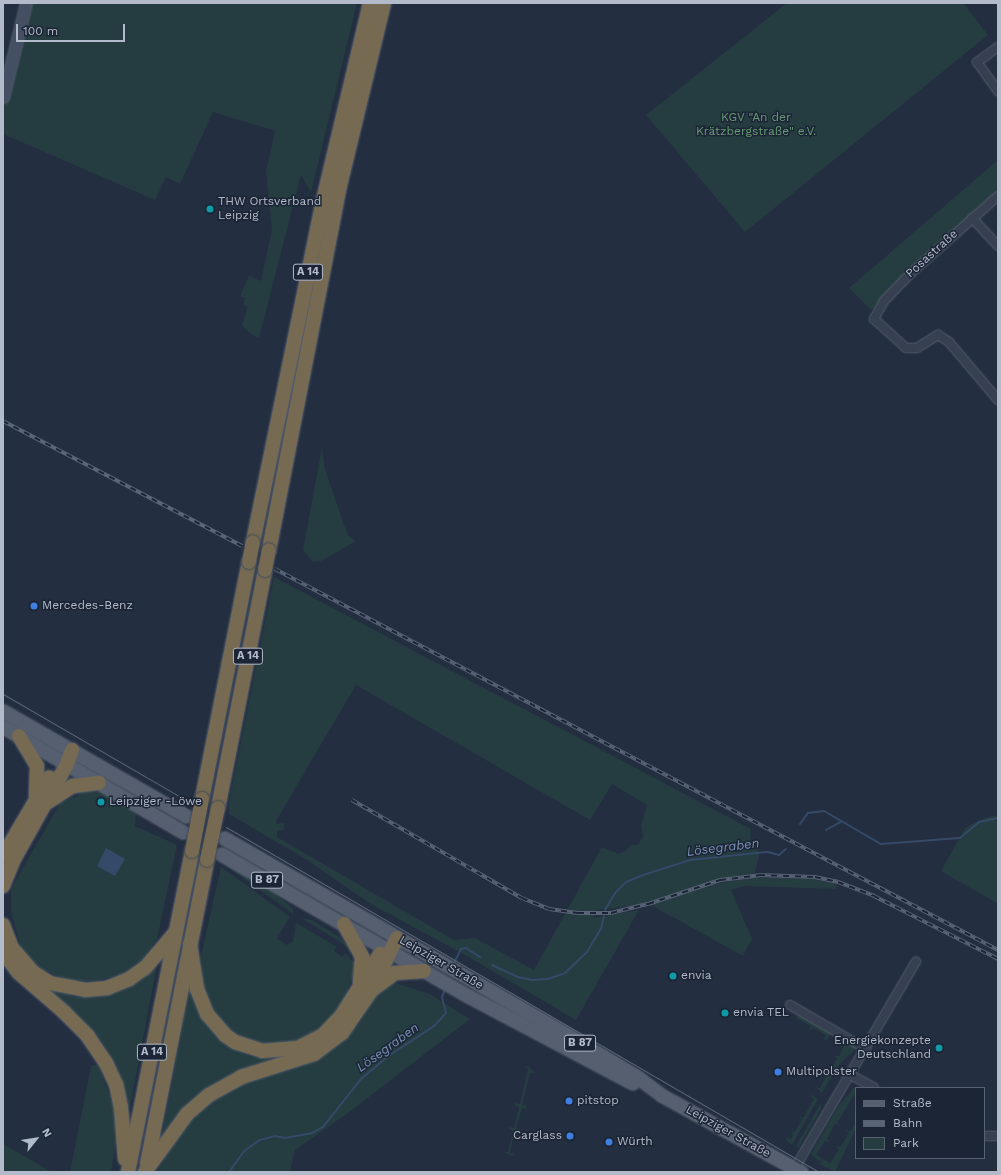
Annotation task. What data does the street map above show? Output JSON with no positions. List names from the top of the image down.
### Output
{
  "streets": {
    "highway": ["A 14"],
    "main road": ["B 87", "Leipziger Straße"],
    "street": ["Posastraße"]
  },
  "crossings": [
    ["B 87", "Leipziger Straße"]
  ],
  "water": ["Lösegraben"],
  "parks": ["KGV \"An der Krätzbergstraße\" e.V."],
  "places": [
    "THW Ortsverband Leipzig",
    "Mercedes-Benz",
    "Leipziger -Löwe",
    "envia",
    "envia TEL",
    "Energiekonzepte Deutschland",
    "Multipolster",
    "pitstop",
    "Carglass",
    "Würth"
  ],
  "legend": ["Straße", "Bahn", "Park"],
  "scale_bar": "100 m",
  "north": "top right"
}
